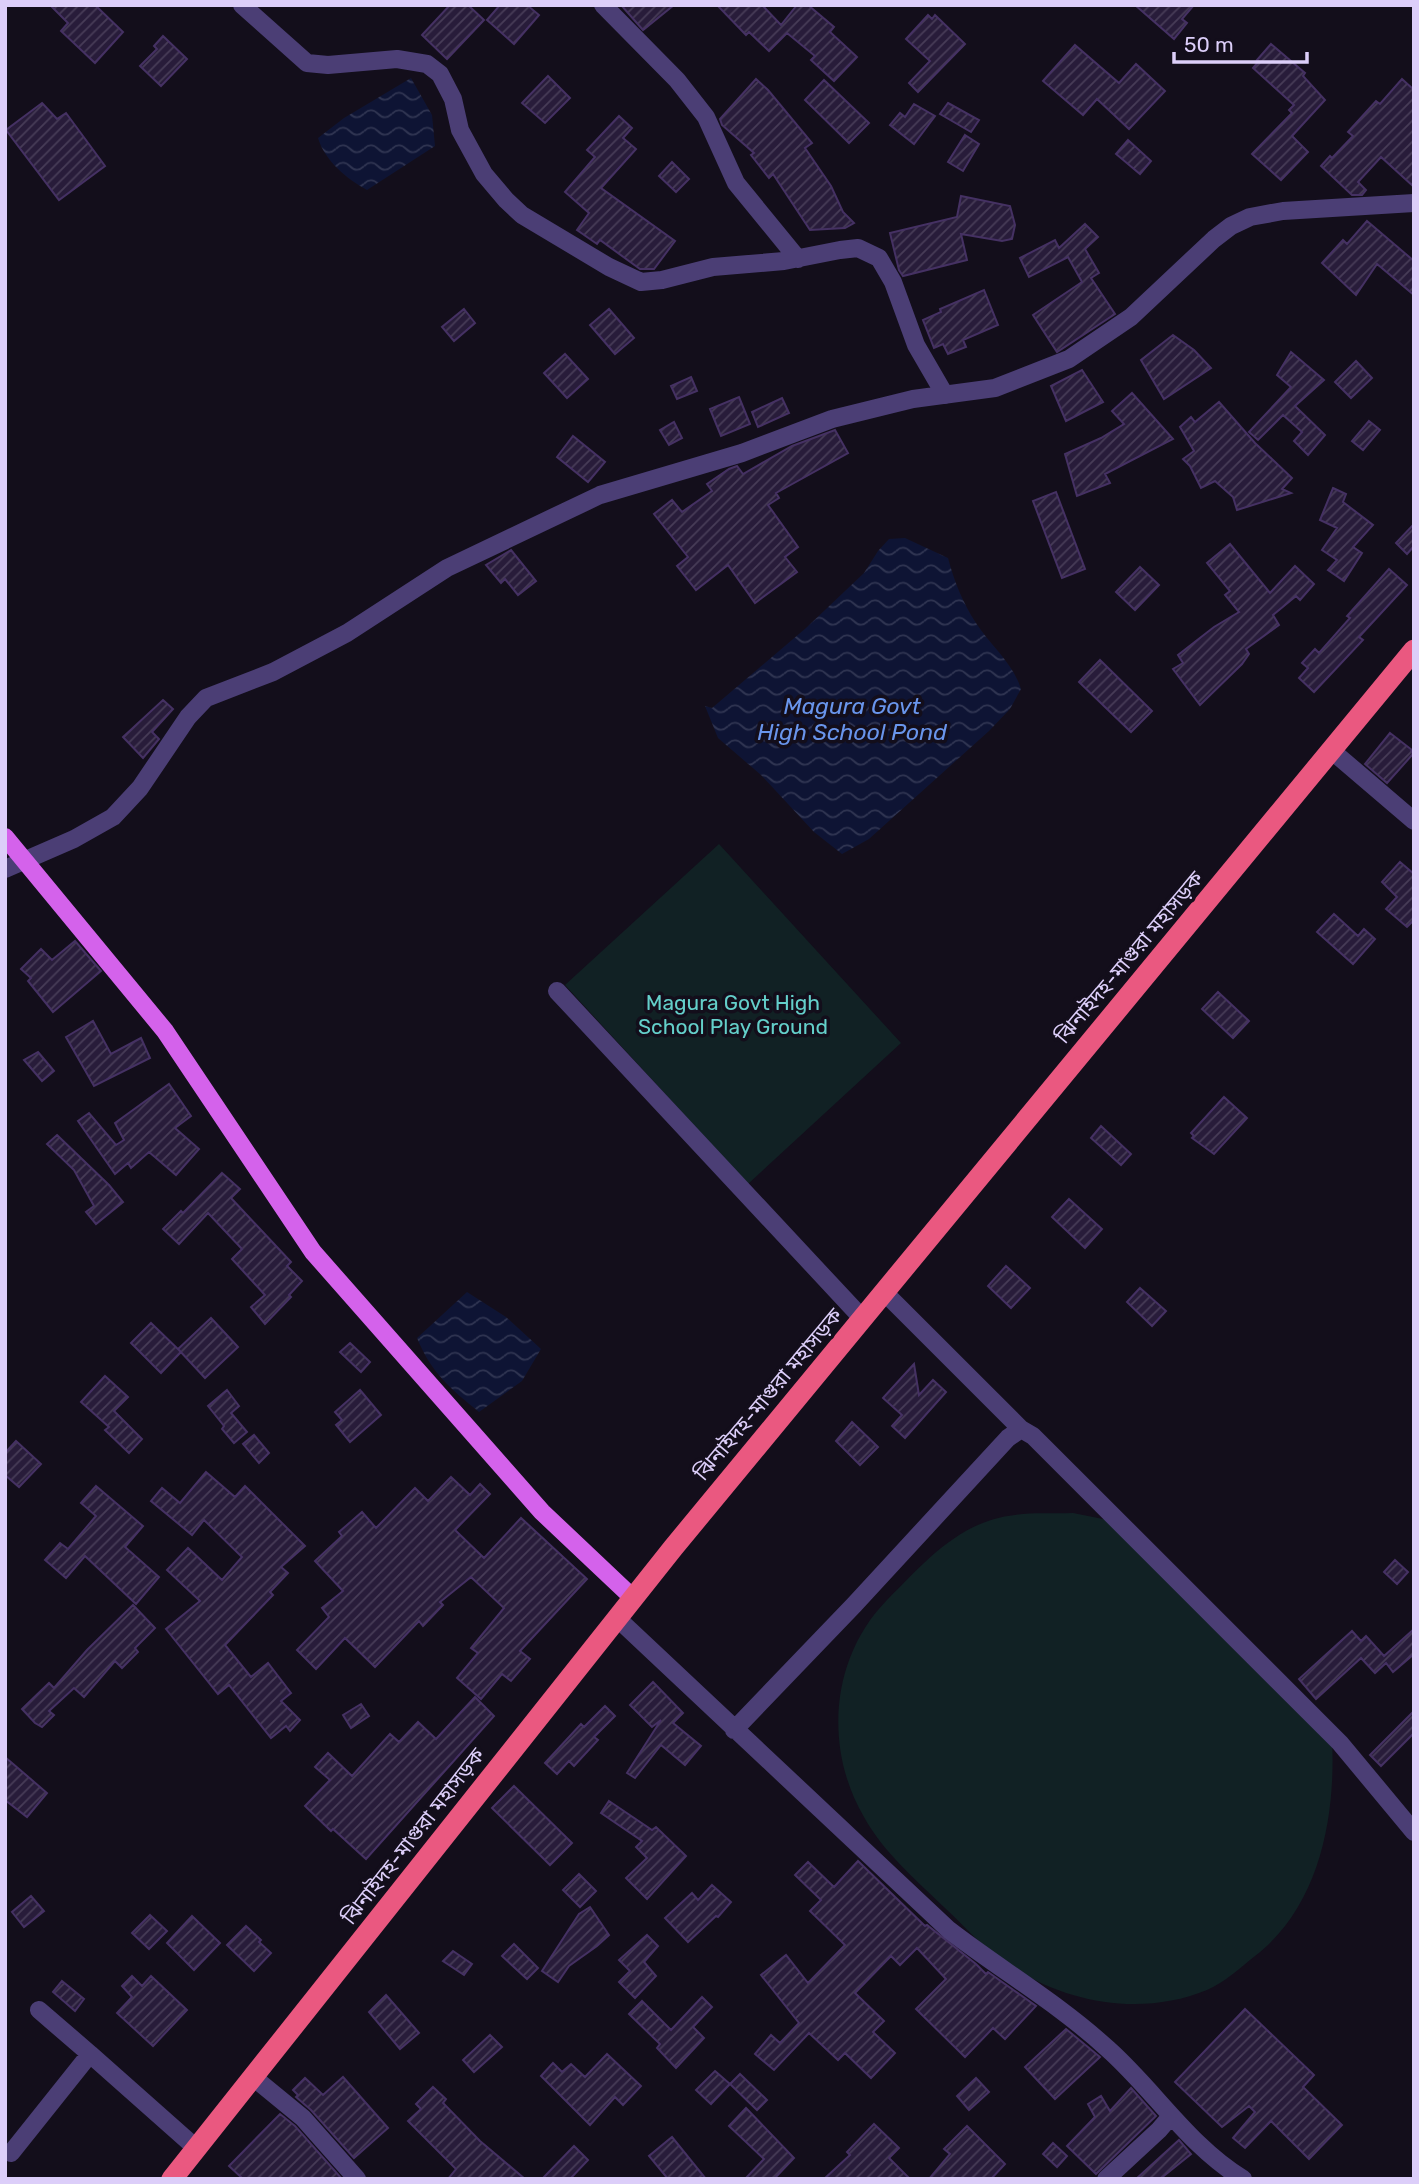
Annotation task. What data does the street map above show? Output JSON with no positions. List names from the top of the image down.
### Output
{
  "streets": {
    "highway": ["ঝিনাইদহ-মাগুরা মহাসড়ক"]
  },
  "water": ["Magura Govt High School Pond"],
  "parks": ["Magura Govt High School Play Ground"],
  "scale_bar": "50 m"
}
